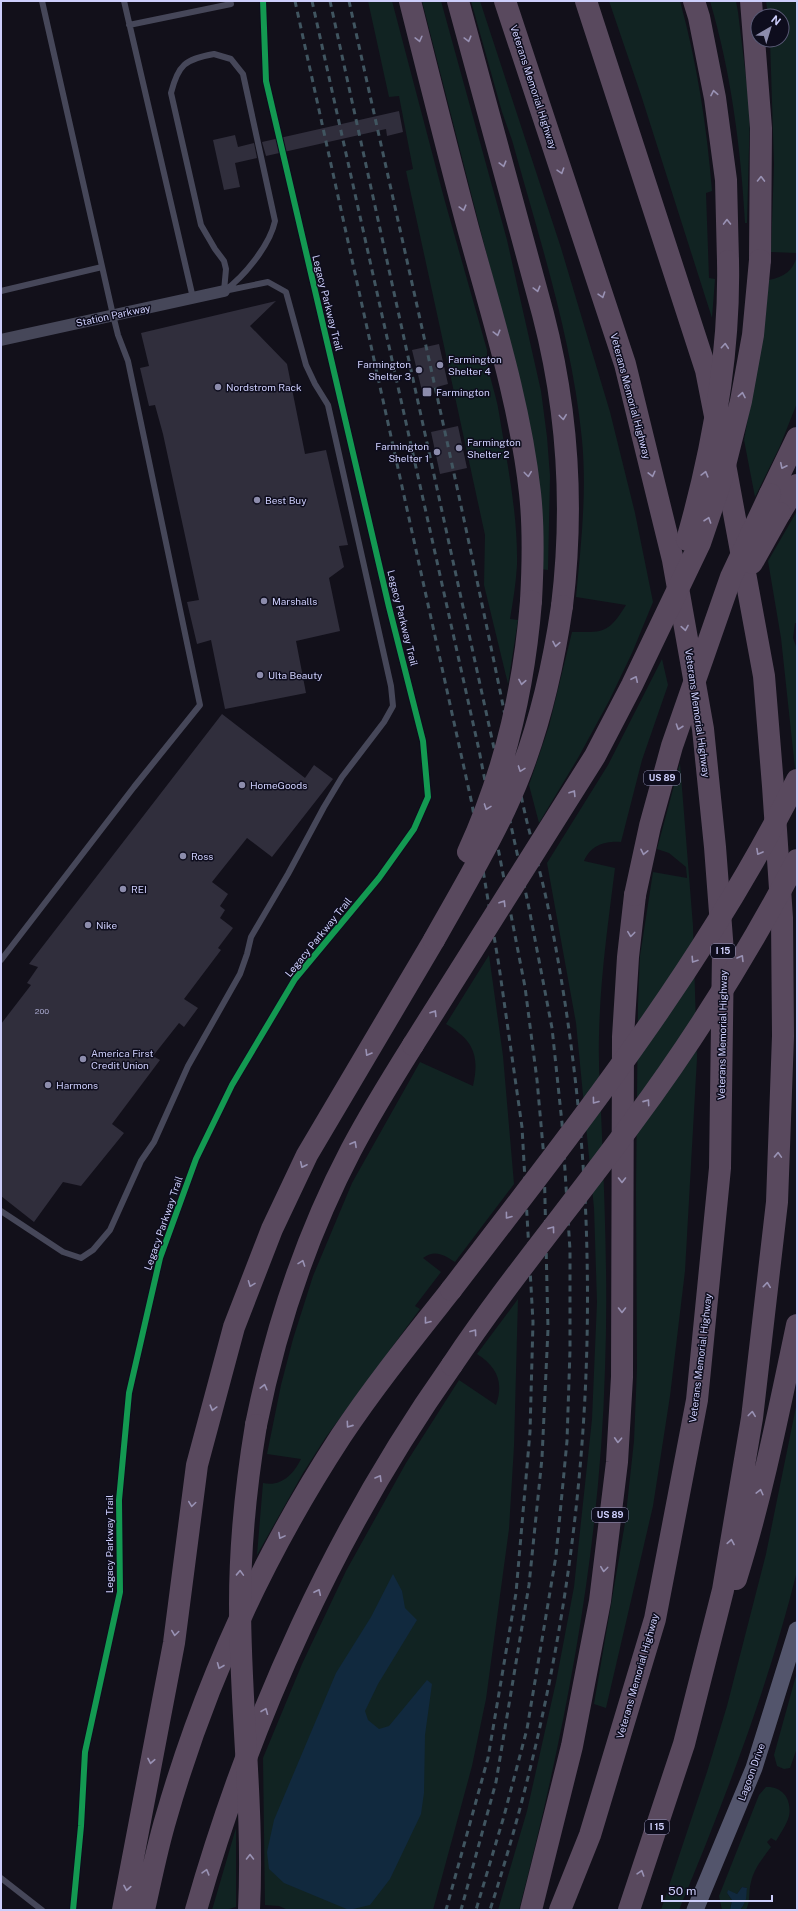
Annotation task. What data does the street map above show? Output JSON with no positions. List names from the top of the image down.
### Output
{
  "streets": {
    "highway": ["Veterans Memorial Highway", "US 89", "I 15"],
    "street": ["Station Parkway", "Lagoon Drive"],
    "cycle path": ["Legacy Parkway Trail"]
  },
  "places": {
    "other": [
      "Farmington Shelter 4",
      "Farmington Shelter 3",
      "Nordstrom Rack",
      "Farmington Shelter 2",
      "Farmington Shelter 1",
      "Best Buy",
      "Marshalls",
      "Ulta Beauty",
      "HomeGoods",
      "Ross",
      "REI",
      "Nike",
      "America First Credit Union",
      "Harmons"
    ],
    "transit": ["Farmington"]
  },
  "house_numbers": ["200"],
  "scale_bar": "50 m",
  "north": "top right"
}
